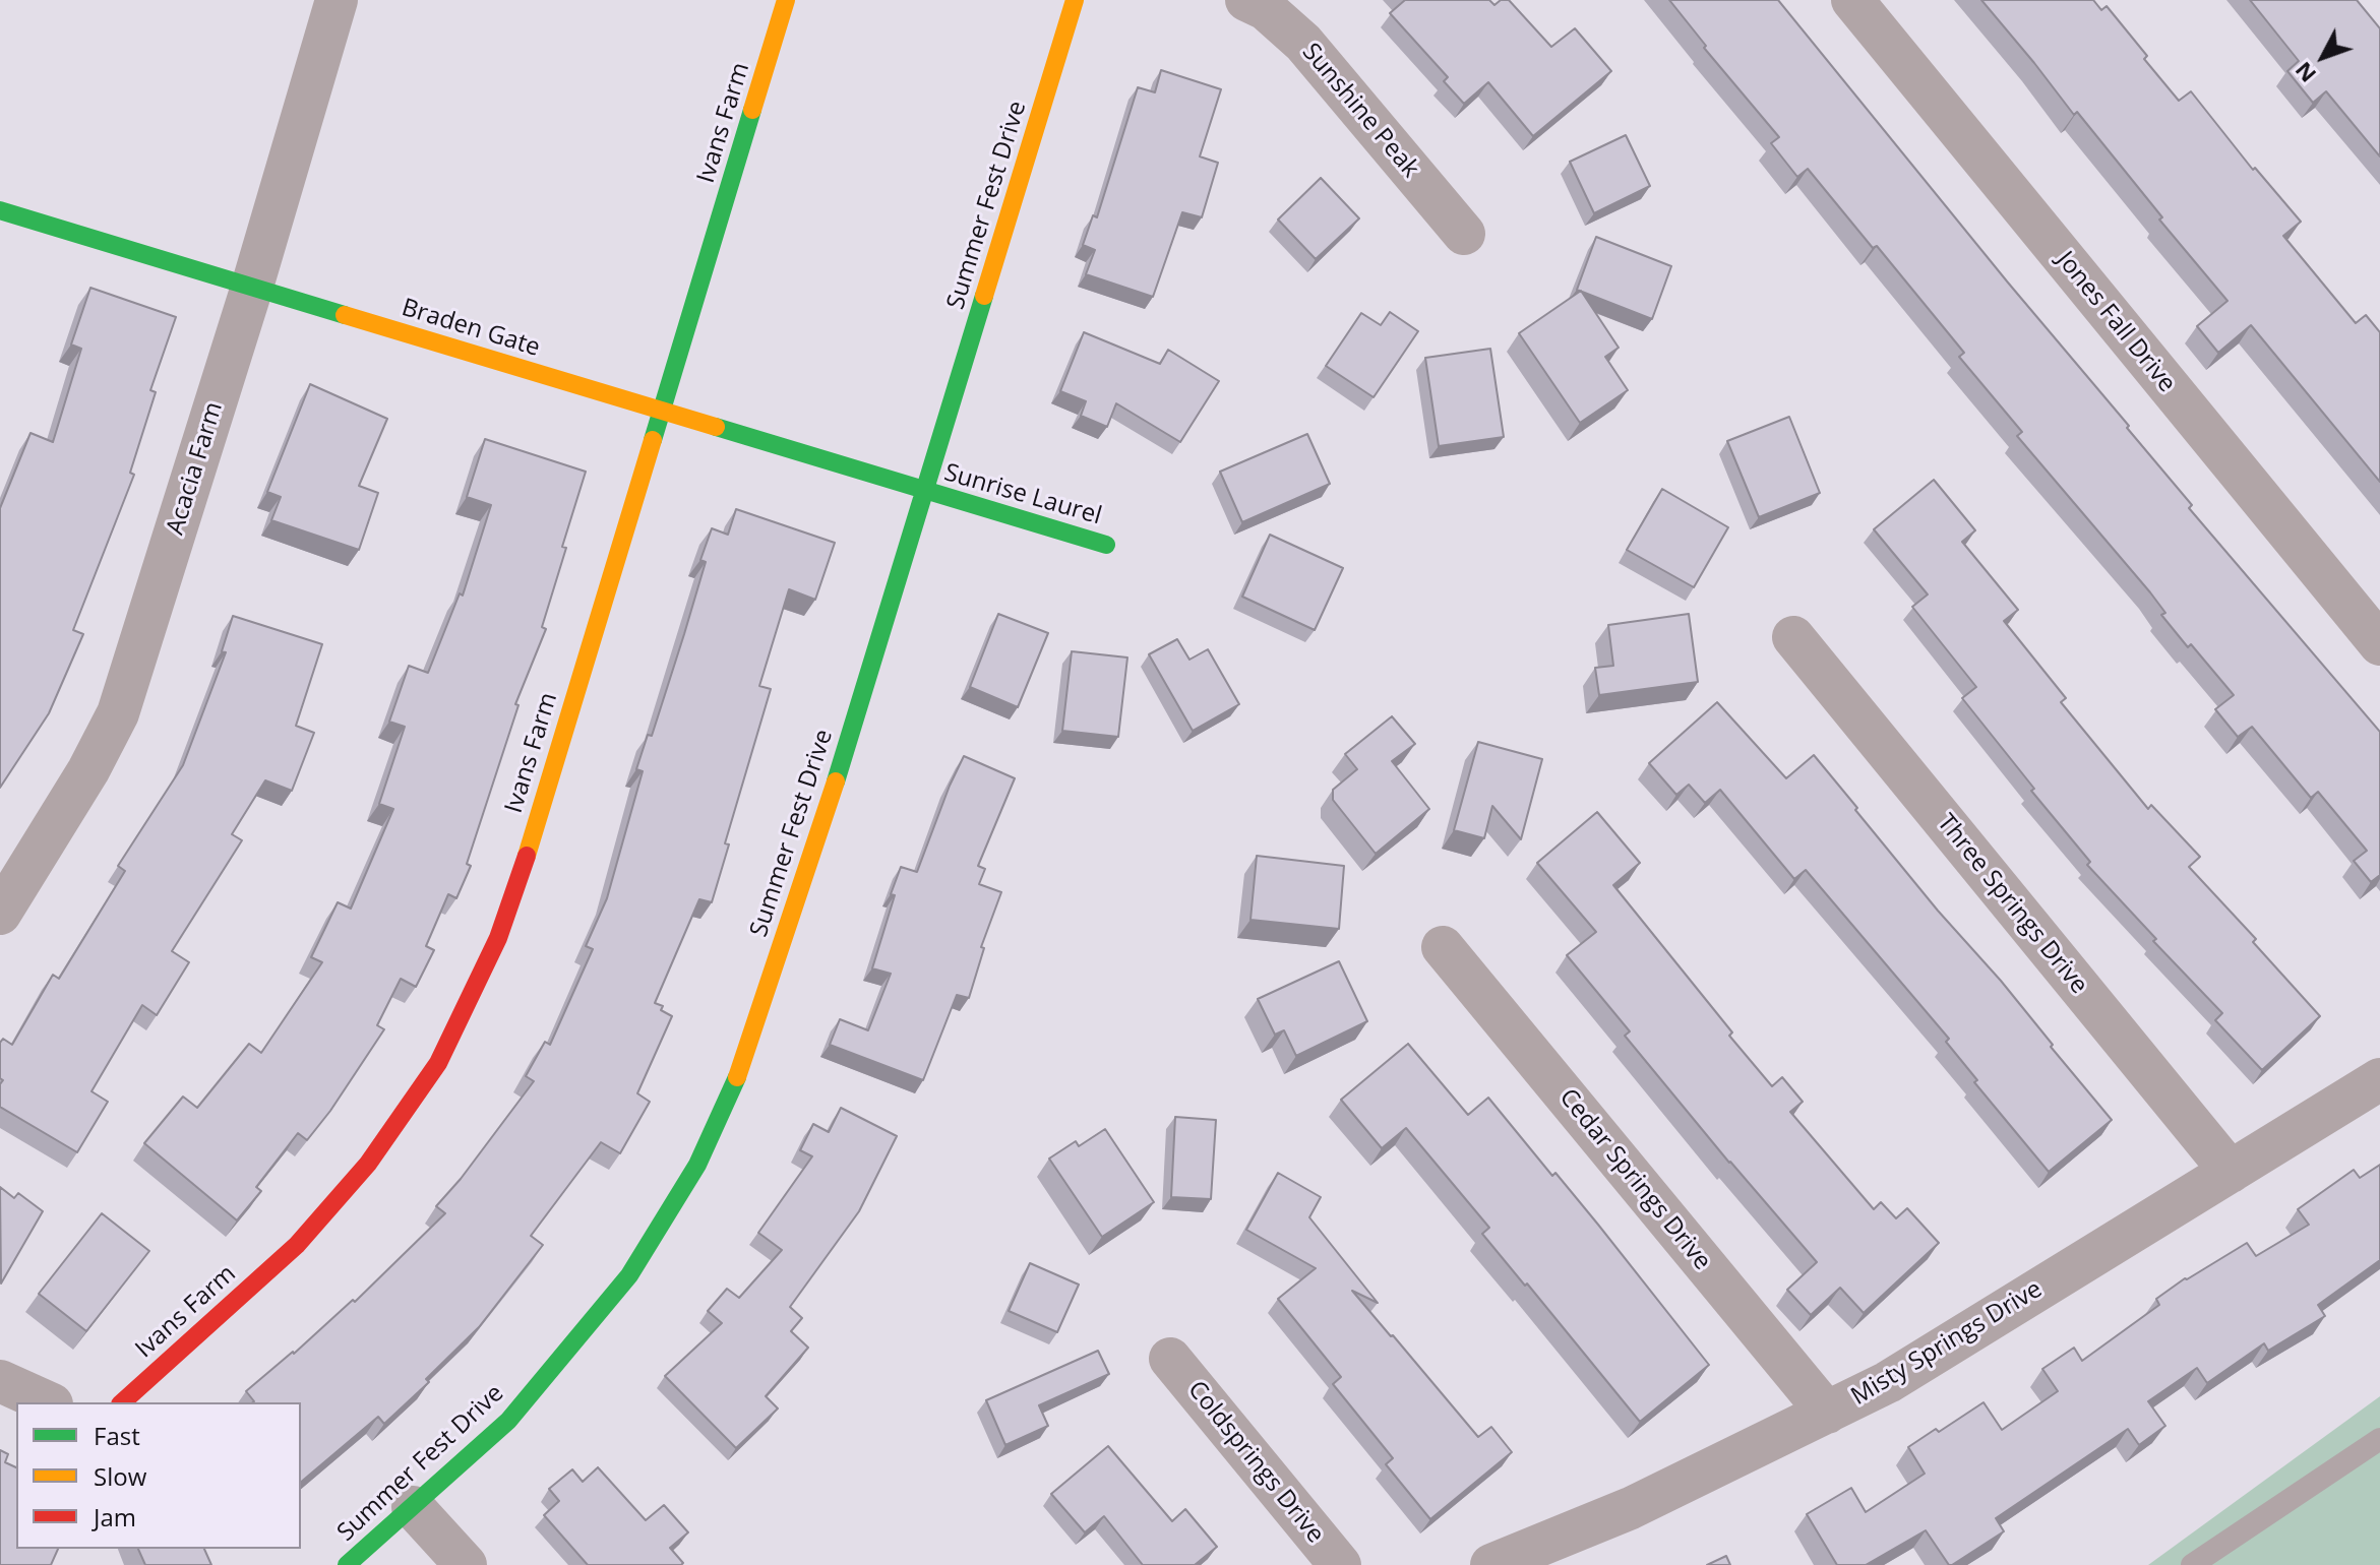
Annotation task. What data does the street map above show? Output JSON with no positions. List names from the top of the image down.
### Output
{
  "streets": {
    "street": [
      "Sunshine Peak",
      "Ivans Farm",
      "Summer Fest Drive",
      "Jones Fall Drive",
      "Braden Gate",
      "Acacia Farm",
      "Sunrise Laurel",
      "Three Springs Drive",
      "Cedar Springs Drive",
      "Misty Springs Drive",
      "Coldsprings Drive"
    ]
  },
  "crossings": [
    ["Ivans Farm", "Braden Gate"],
    ["Summer Fest Drive", "Braden Gate"],
    ["Summer Fest Drive", "Sunrise Laurel"],
    ["Braden Gate", "Acacia Farm"],
    ["Braden Gate", "Sunrise Laurel"],
    ["Three Springs Drive", "Misty Springs Drive"],
    ["Cedar Springs Drive", "Misty Springs Drive"]
  ],
  "legend": ["Fast", "Slow", "Jam"],
  "north": "bottom left"
}
